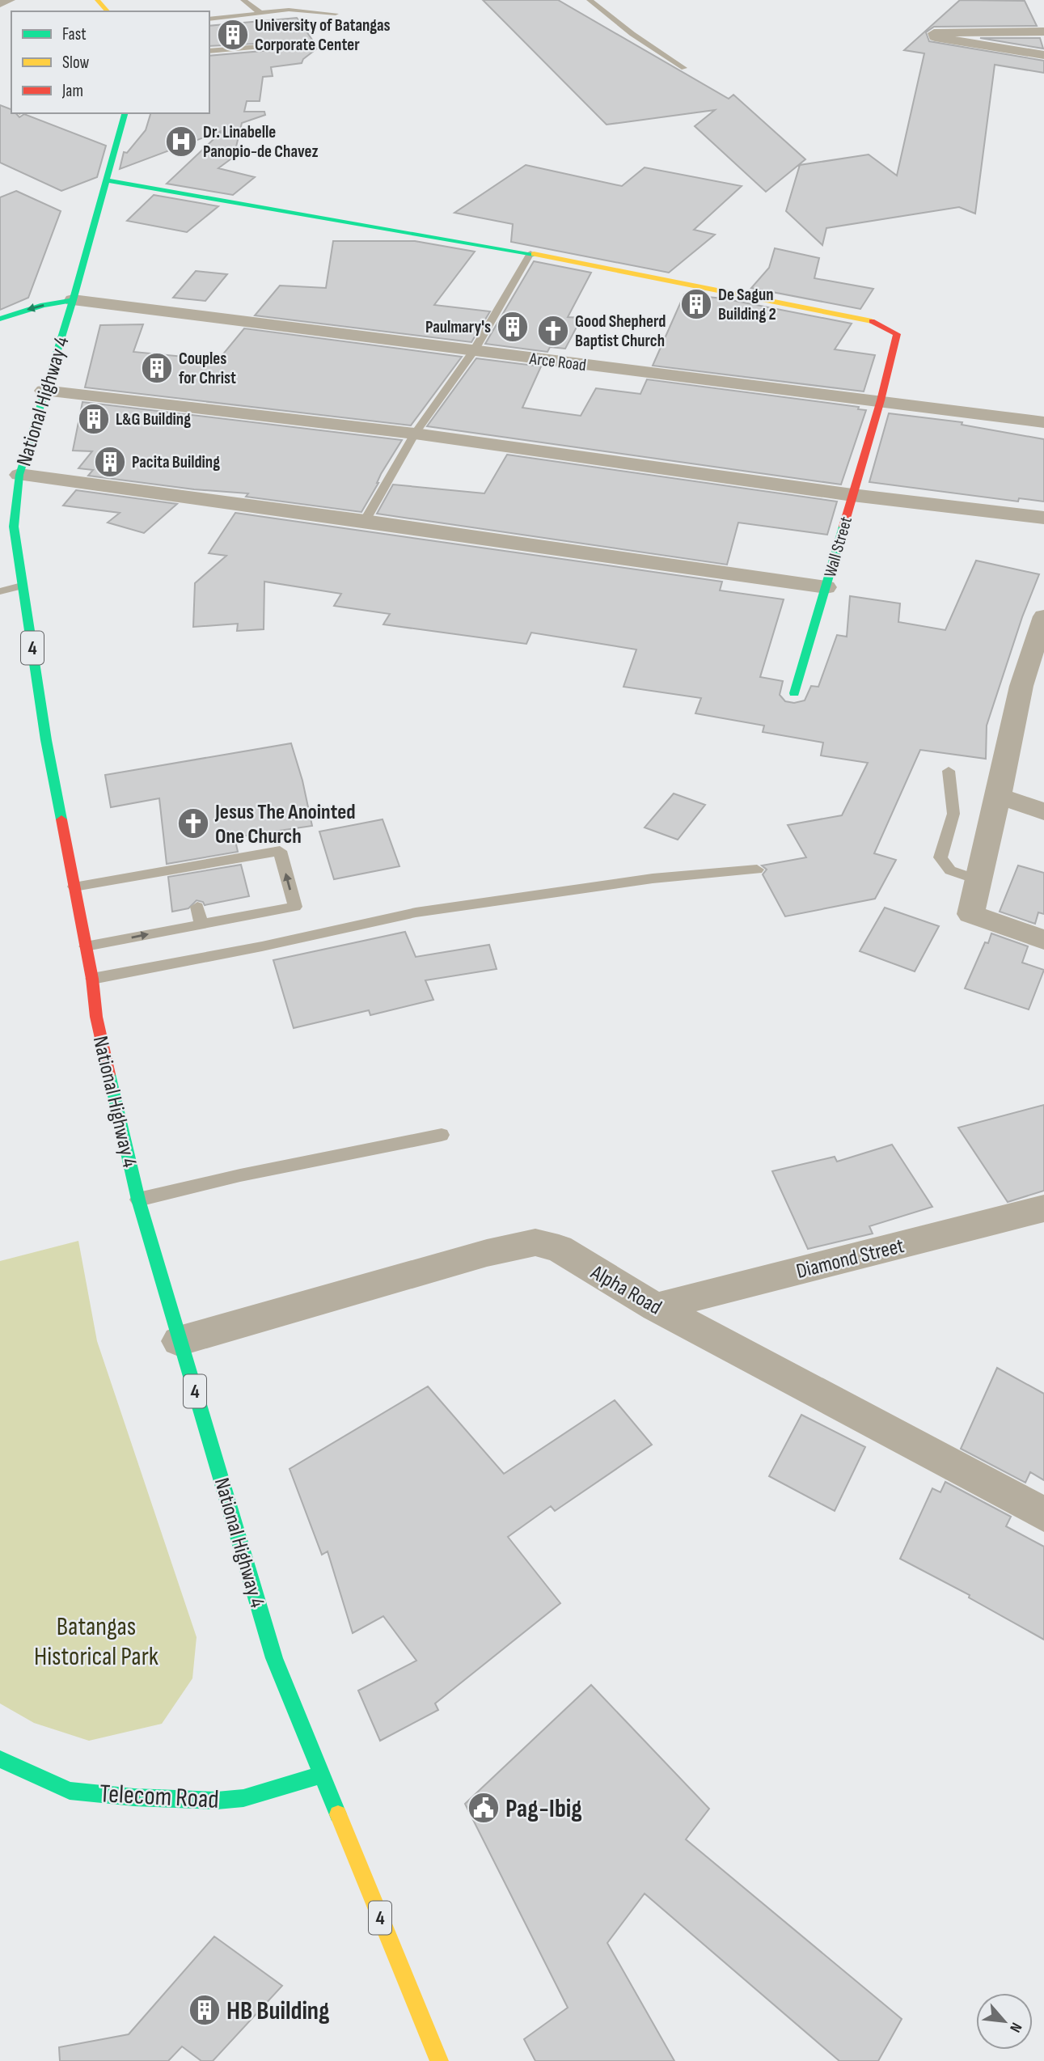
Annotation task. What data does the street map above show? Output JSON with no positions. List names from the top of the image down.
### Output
{
  "streets": {
    "main road": [
      "National Highway 4",
      "Wall Street",
      "4",
      "Telecom Road"
    ],
    "street": ["Arce Road", "Diamond Street", "Alpha Road"]
  },
  "crossings": [
    ["Arce Road", "National Highway 4"],
    ["Arce Road", "Wall Street"],
    ["National Highway 4", "Alpha Road"],
    ["National Highway 4", "Telecom Road"],
    ["Diamond Street", "Alpha Road"]
  ],
  "parks": ["Batangas Historical Park"],
  "places": {
    "building": [
      "University of Batangas Corporate Center",
      "De Sagun Building 2",
      "Paulmary's",
      "Couples for Christ",
      "L&G Building",
      "Pacita Building",
      "HB Building"
    ],
    "hospital": ["Dr. Linabelle Panopio-de Chavez"],
    "church": ["Good Shepherd Baptist Church", "Jesus The Anointed One Church"],
    "public building": ["Pag-Ibig"]
  },
  "legend": ["Fast", "Slow", "Jam"],
  "north": "bottom right"
}
